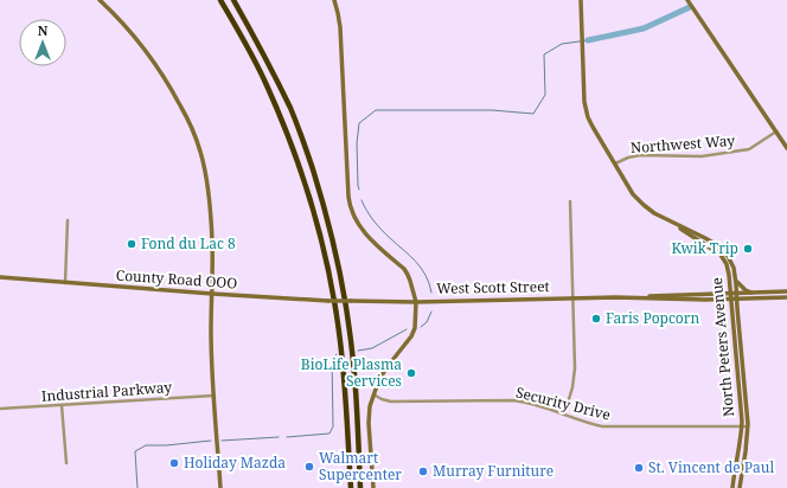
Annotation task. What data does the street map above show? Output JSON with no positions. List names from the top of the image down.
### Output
{
  "streets": {
    "main road": ["County Road OOO", "West Scott Street", "North Peters Avenue"],
    "street": ["Northwest Way", "Industrial Parkway", "Security Drive"]
  },
  "crossings": [
    ["County Road OOO", "West Scott Street"],
    ["West Scott Street", "North Peters Avenue"],
    ["North Peters Avenue", "Security Drive"]
  ],
  "places": [
    "Fond du Lac 8",
    "Kwik Trip",
    "Faris Popcorn",
    "BioLife Plasma Services",
    "Holiday Mazda",
    "Walmart Supercenter",
    "St. Vincent de Paul",
    "Murray Furniture"
  ],
  "north": "top"
}
